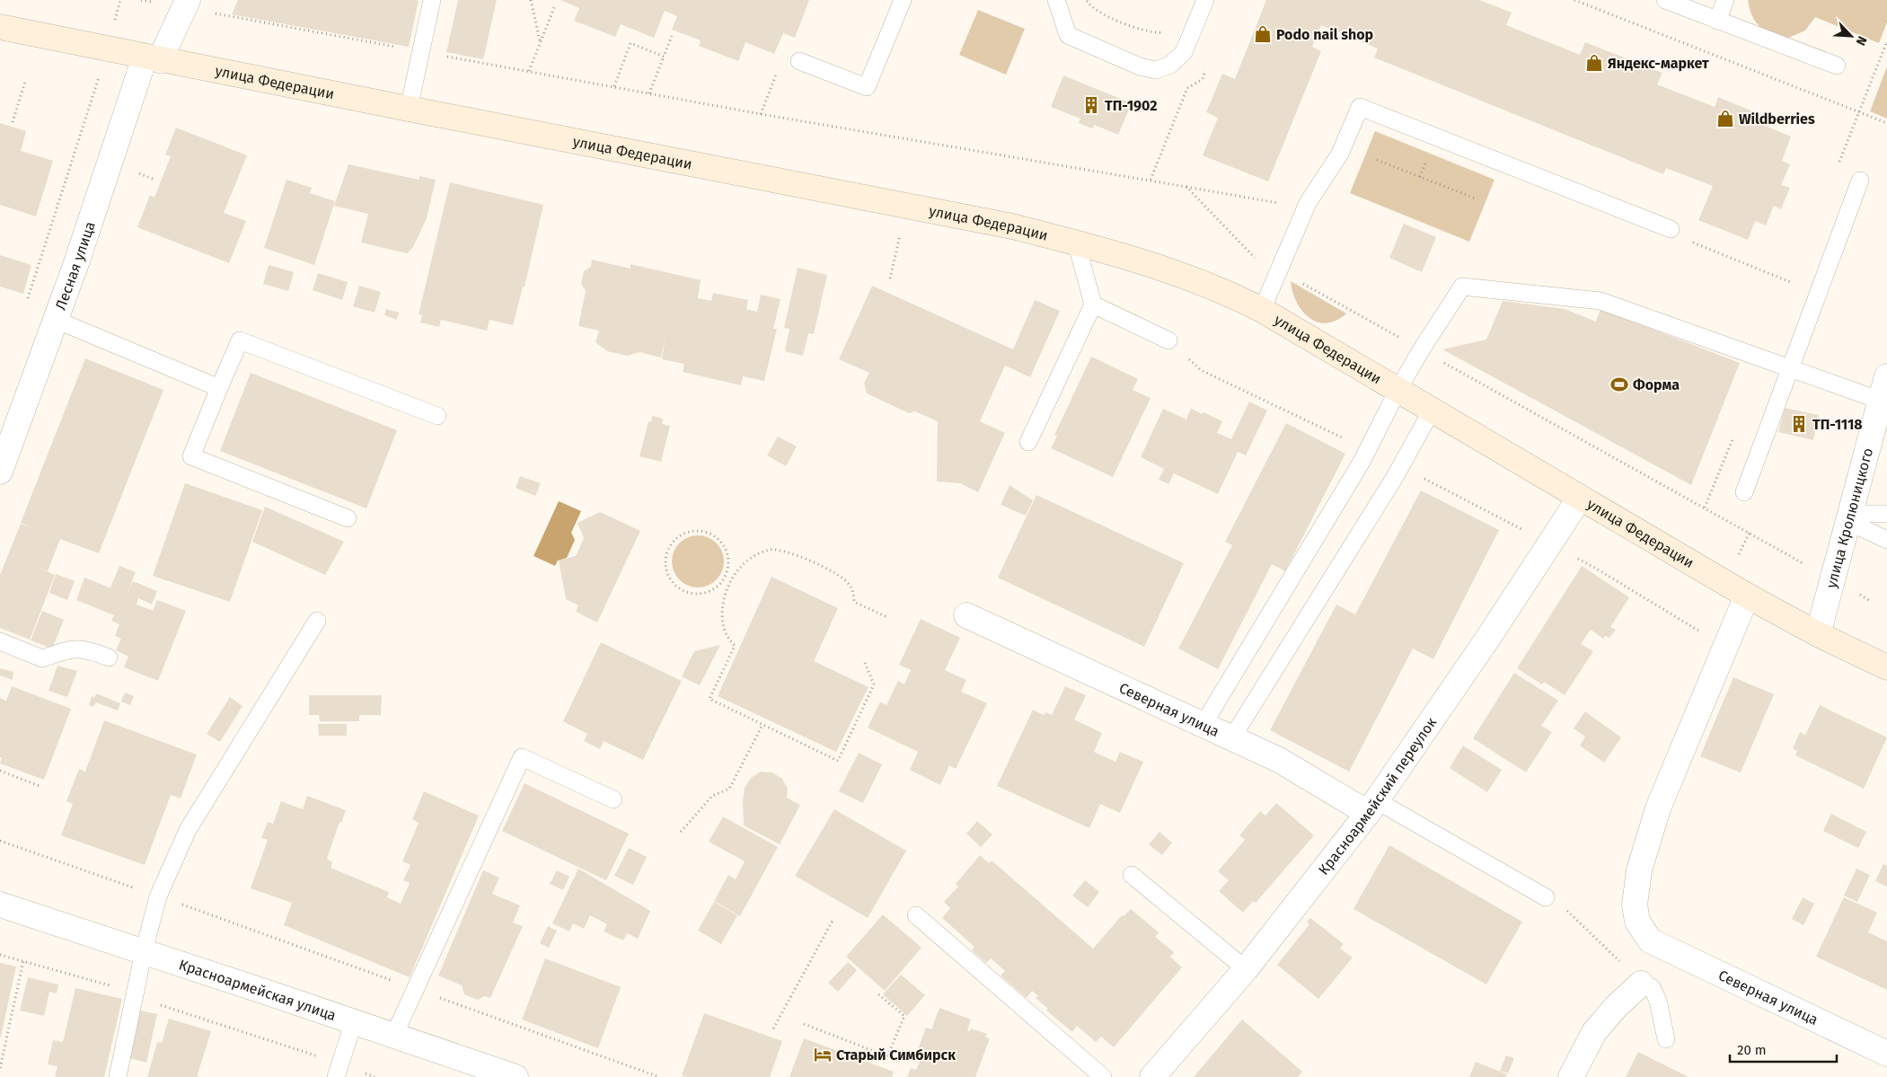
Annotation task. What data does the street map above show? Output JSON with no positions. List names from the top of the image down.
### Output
{
  "streets": {
    "main road": ["улица Федерации"],
    "street": [
      "Лесная улица",
      "улица Кролюницкого",
      "Северная улица",
      "Красноармейский переулок",
      "Красноармейская улица"
    ]
  },
  "crossings": [
    ["улица Федерации", "Лесная улица"],
    ["улица Федерации", "улица Кролюницкого"],
    ["улица Федерации", "Красноармейский переулок"],
    ["Северная улица", "Красноармейский переулок"]
  ],
  "places": {
    "shop": ["Podo nail shop", "Яндекс-маркет", "Wildberries"],
    "building": ["ТП-1902", "ТП-1118"],
    "sports": ["Форма"],
    "hotel": ["Старый Симбирск"]
  },
  "scale_bar": "20 m",
  "north": "bottom right"
}
